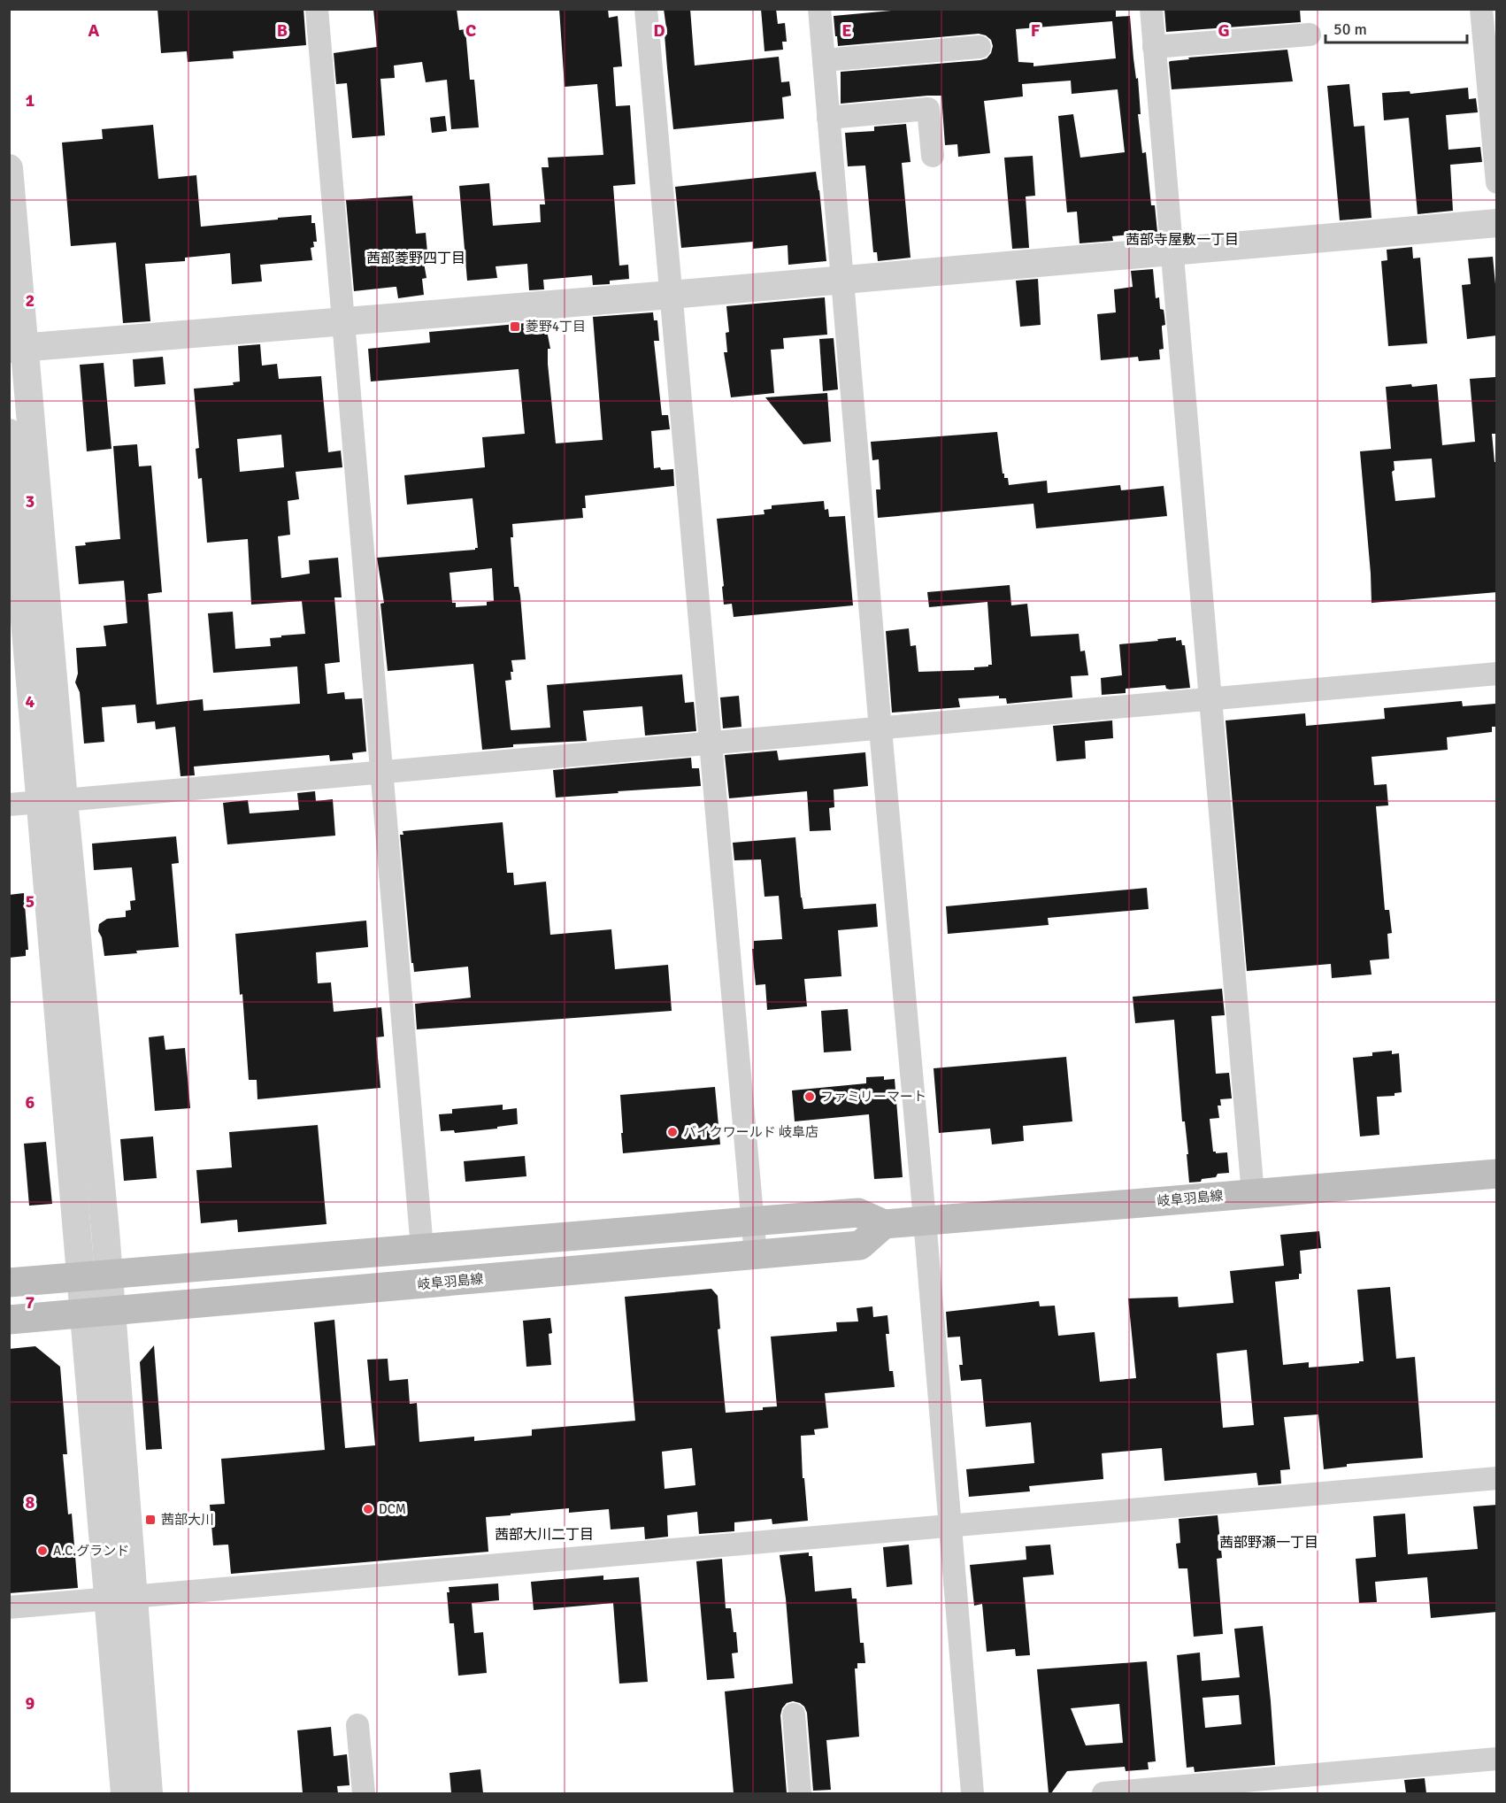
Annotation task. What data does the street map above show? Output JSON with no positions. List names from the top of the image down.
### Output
{
  "streets": {
    "main road": ["岐阜羽島線"]
  },
  "districts": [
    "茜部寺屋敷一丁目",
    "茜部菱野四丁目",
    "茜部大川二丁目",
    "茜部野瀬一丁目"
  ],
  "places": {
    "transit": ["菱野4丁目", "茜部大川"],
    "other": [
      "ファミリーマート",
      "バイクワールド 岐阜店",
      "DCM",
      "A.C.グランド"
    ]
  },
  "scale_bar": "50 m",
  "grid": {
    "columns": [
      "A",
      "B",
      "C",
      "D",
      "E",
      "F",
      "G"
    ],
    "rows": [
      "1",
      "2",
      "3",
      "4",
      "5",
      "6",
      "7",
      "8",
      "9"
    ]
  }
}
